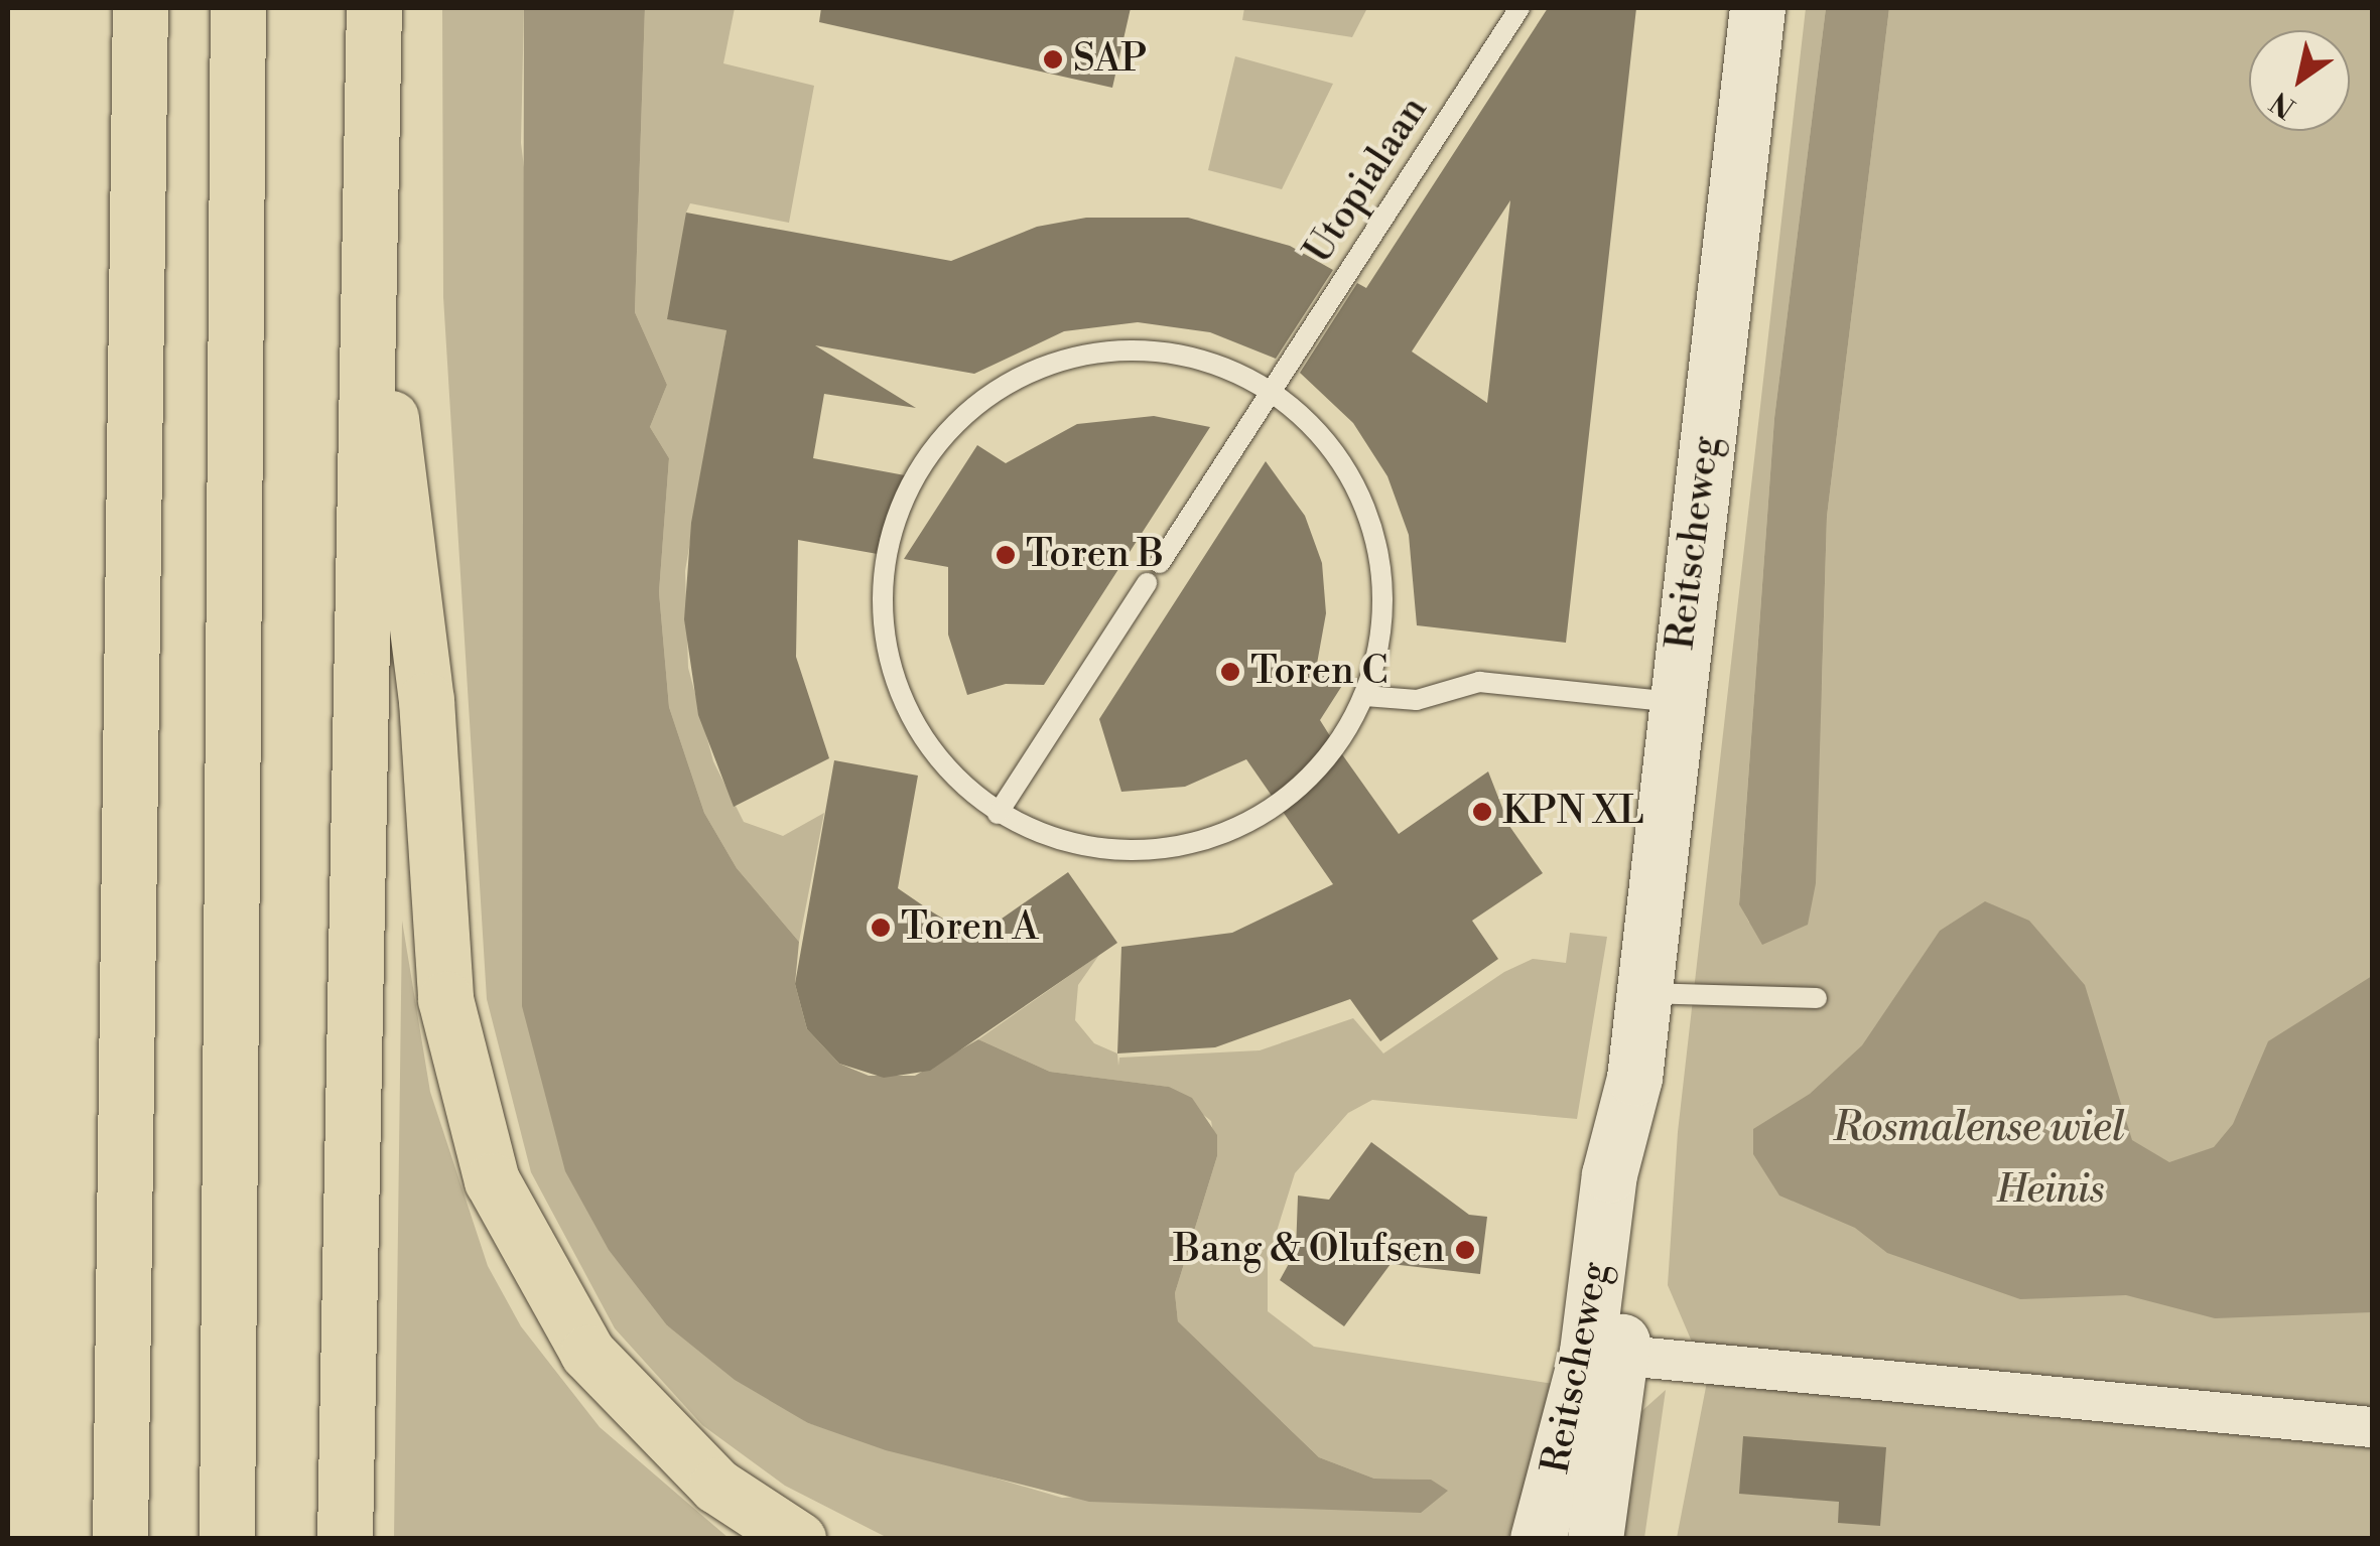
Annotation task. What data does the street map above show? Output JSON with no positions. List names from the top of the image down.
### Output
{
  "streets": {
    "street": ["Reitscheweg"],
    "lane": ["Utopialaan"]
  },
  "water": ["Rosmalense wiel"],
  "parks": ["Heinis"],
  "places": [
    "SAP",
    "Toren B",
    "Toren C",
    "KPN XL",
    "Toren A",
    "Bang & Olufsen"
  ],
  "north": "bottom left"
}
